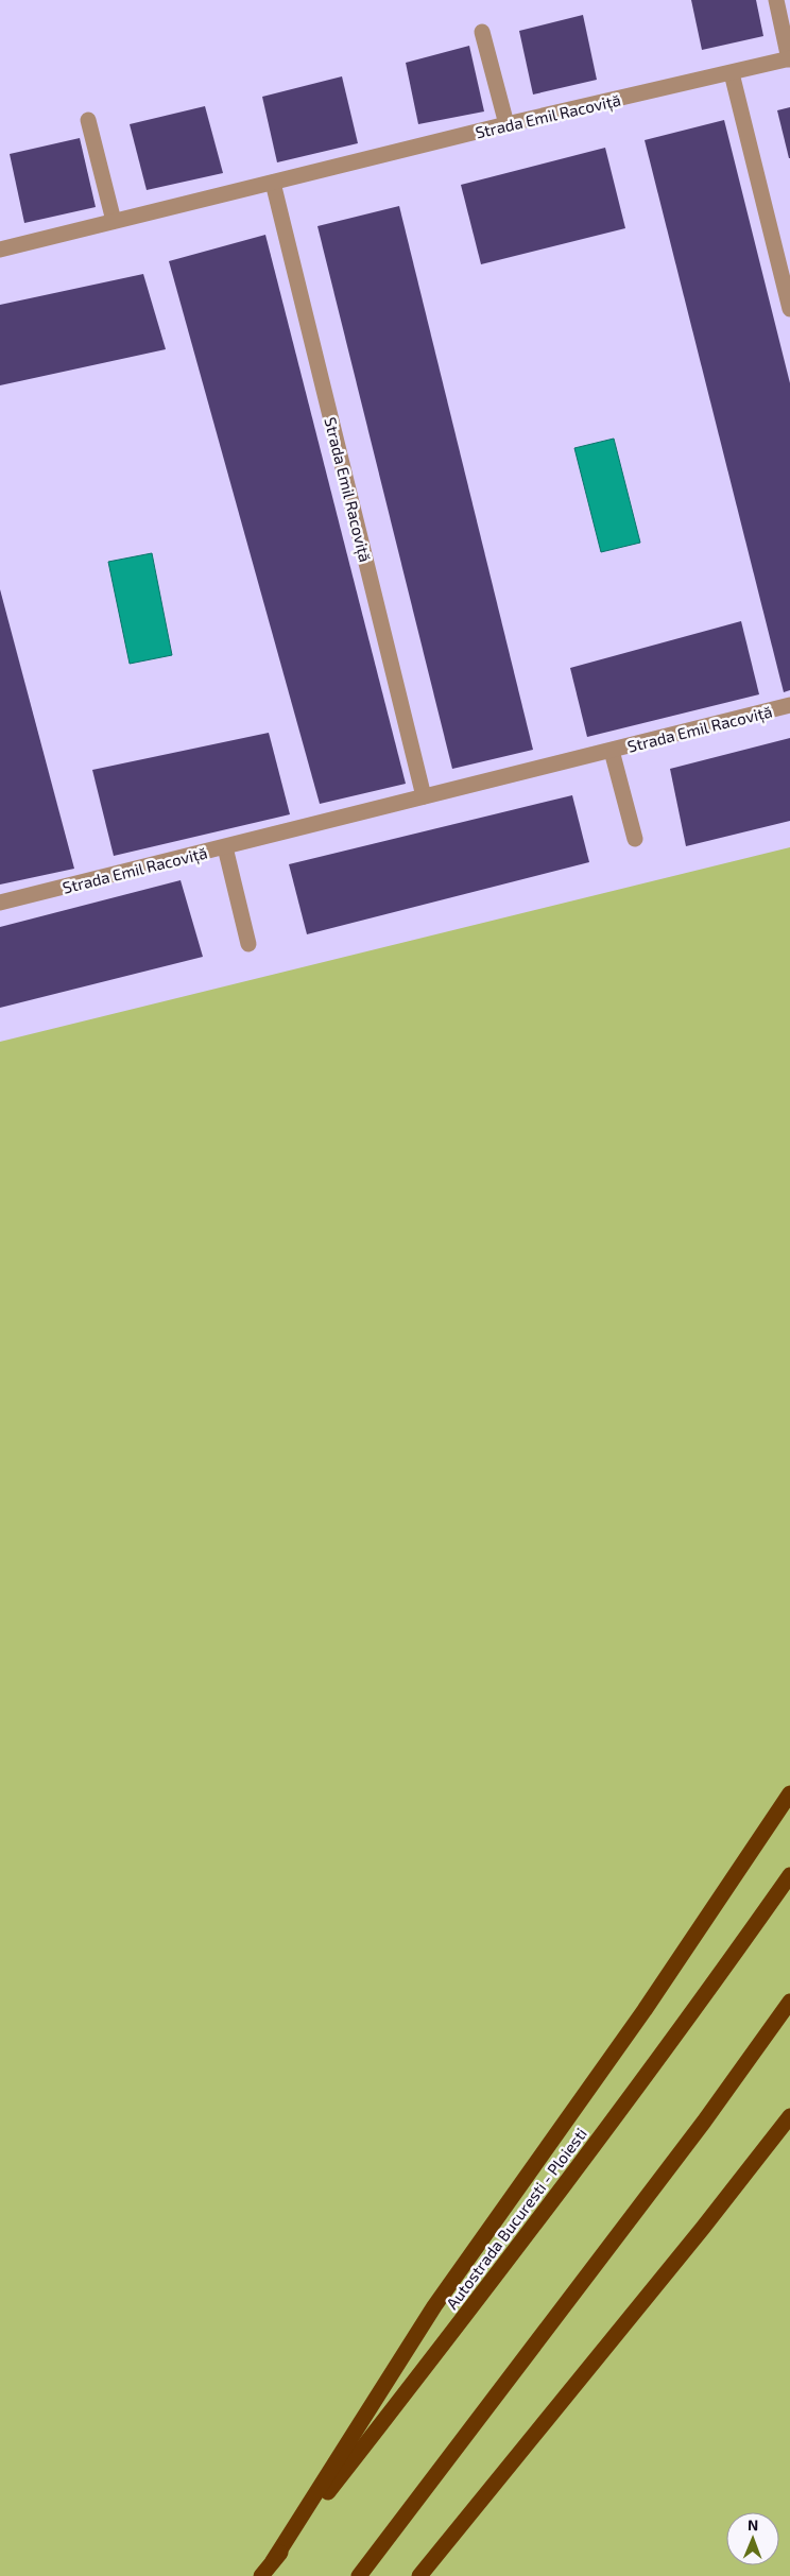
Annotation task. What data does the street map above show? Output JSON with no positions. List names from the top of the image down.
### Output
{
  "streets": {
    "highway": ["Autostrada Bucuresti - Ploiesti"],
    "street": ["Strada Emil Racoviță"]
  },
  "north": "top"
}
